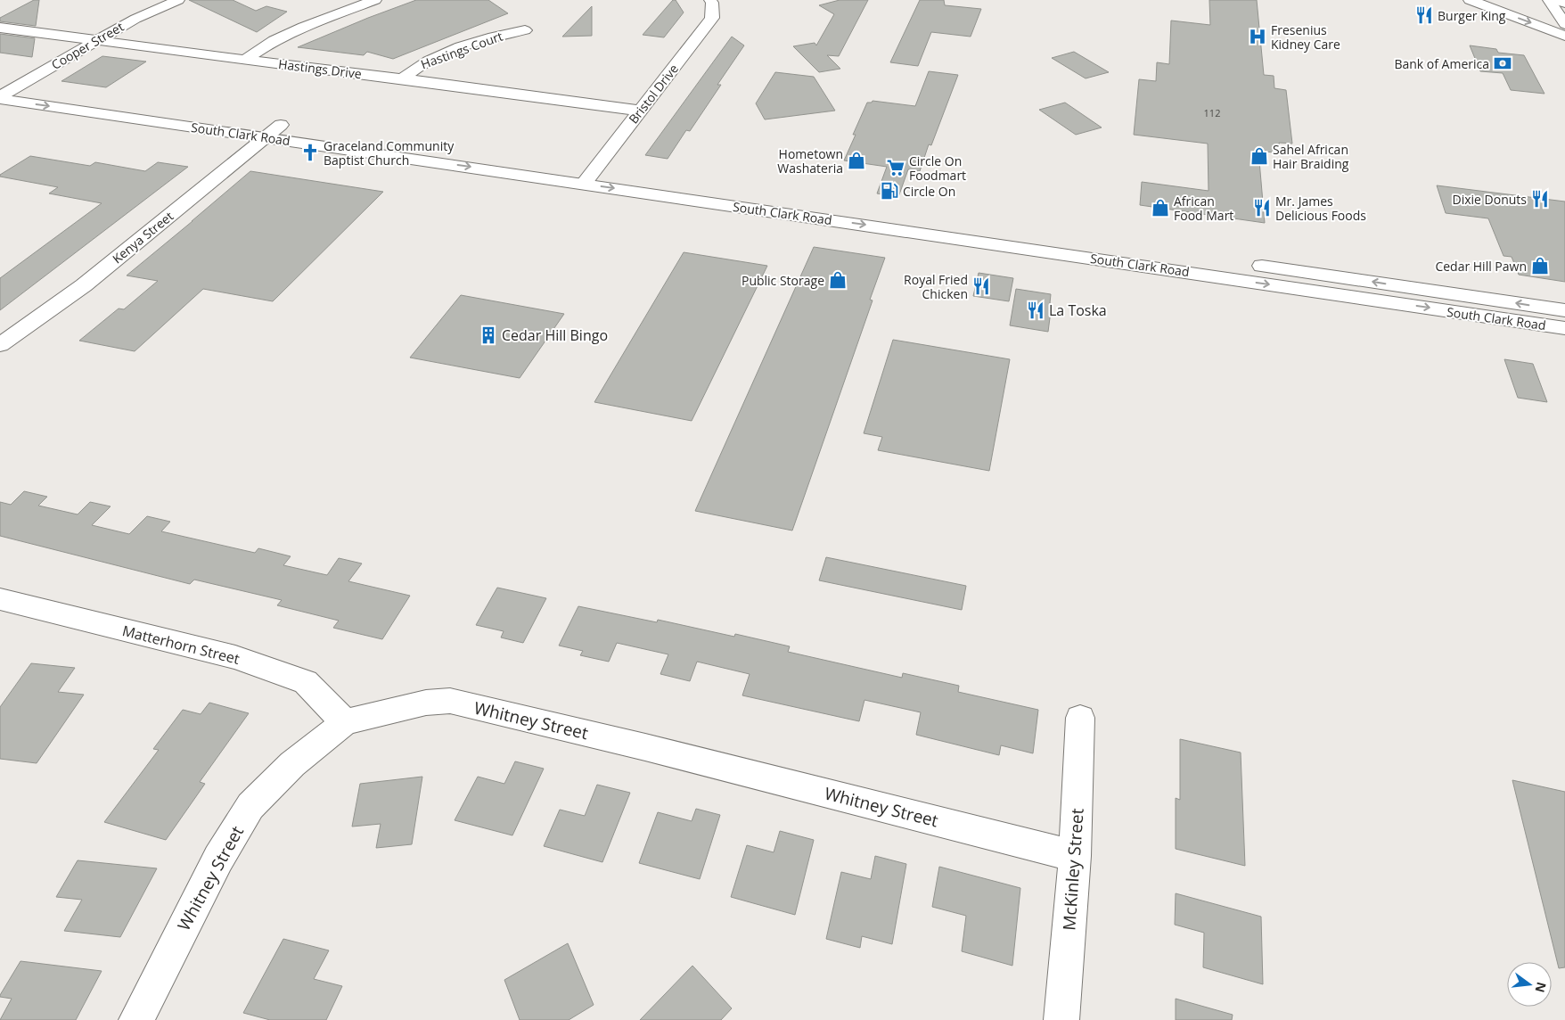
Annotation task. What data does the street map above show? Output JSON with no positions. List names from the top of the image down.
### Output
{
  "streets": {
    "main road": [
      "Cooper Street",
      "Hastings Court",
      "Hastings Drive",
      "Bristol Drive",
      "South Clark Road",
      "Kenya Street",
      "Matterhorn Street",
      "Whitney Street",
      "McKinley Street"
    ]
  },
  "crossings": [
    ["Cooper Street", "Hastings Drive"],
    ["Cooper Street", "South Clark Road"],
    ["Hastings Court", "Hastings Drive"],
    ["Hastings Drive", "Bristol Drive"],
    ["Bristol Drive", "South Clark Road"],
    ["South Clark Road", "Kenya Street"],
    ["Matterhorn Street", "Whitney Street"],
    ["Whitney Street", "McKinley Street"]
  ],
  "places": {
    "restaurant": [
      "Burger King",
      "Dixie Donuts",
      "Mr. James Delicious Foods",
      "Royal Fried Chicken",
      "La Toska"
    ],
    "hospital": ["Fresenius Kidney Care"],
    "bank": ["Bank of America"],
    "church": ["Graceland Community Baptist Church"],
    "shop": [
      "Sahel African Hair Braiding",
      "Hometown Washateria",
      "African Food Mart",
      "Cedar Hill Pawn",
      "Public Storage"
    ],
    "supermarket": ["Circle On Foodmart"],
    "fuel station": ["Circle On"],
    "building": ["Cedar Hill Bingo"]
  },
  "house_numbers": ["112"],
  "north": "right"
}
